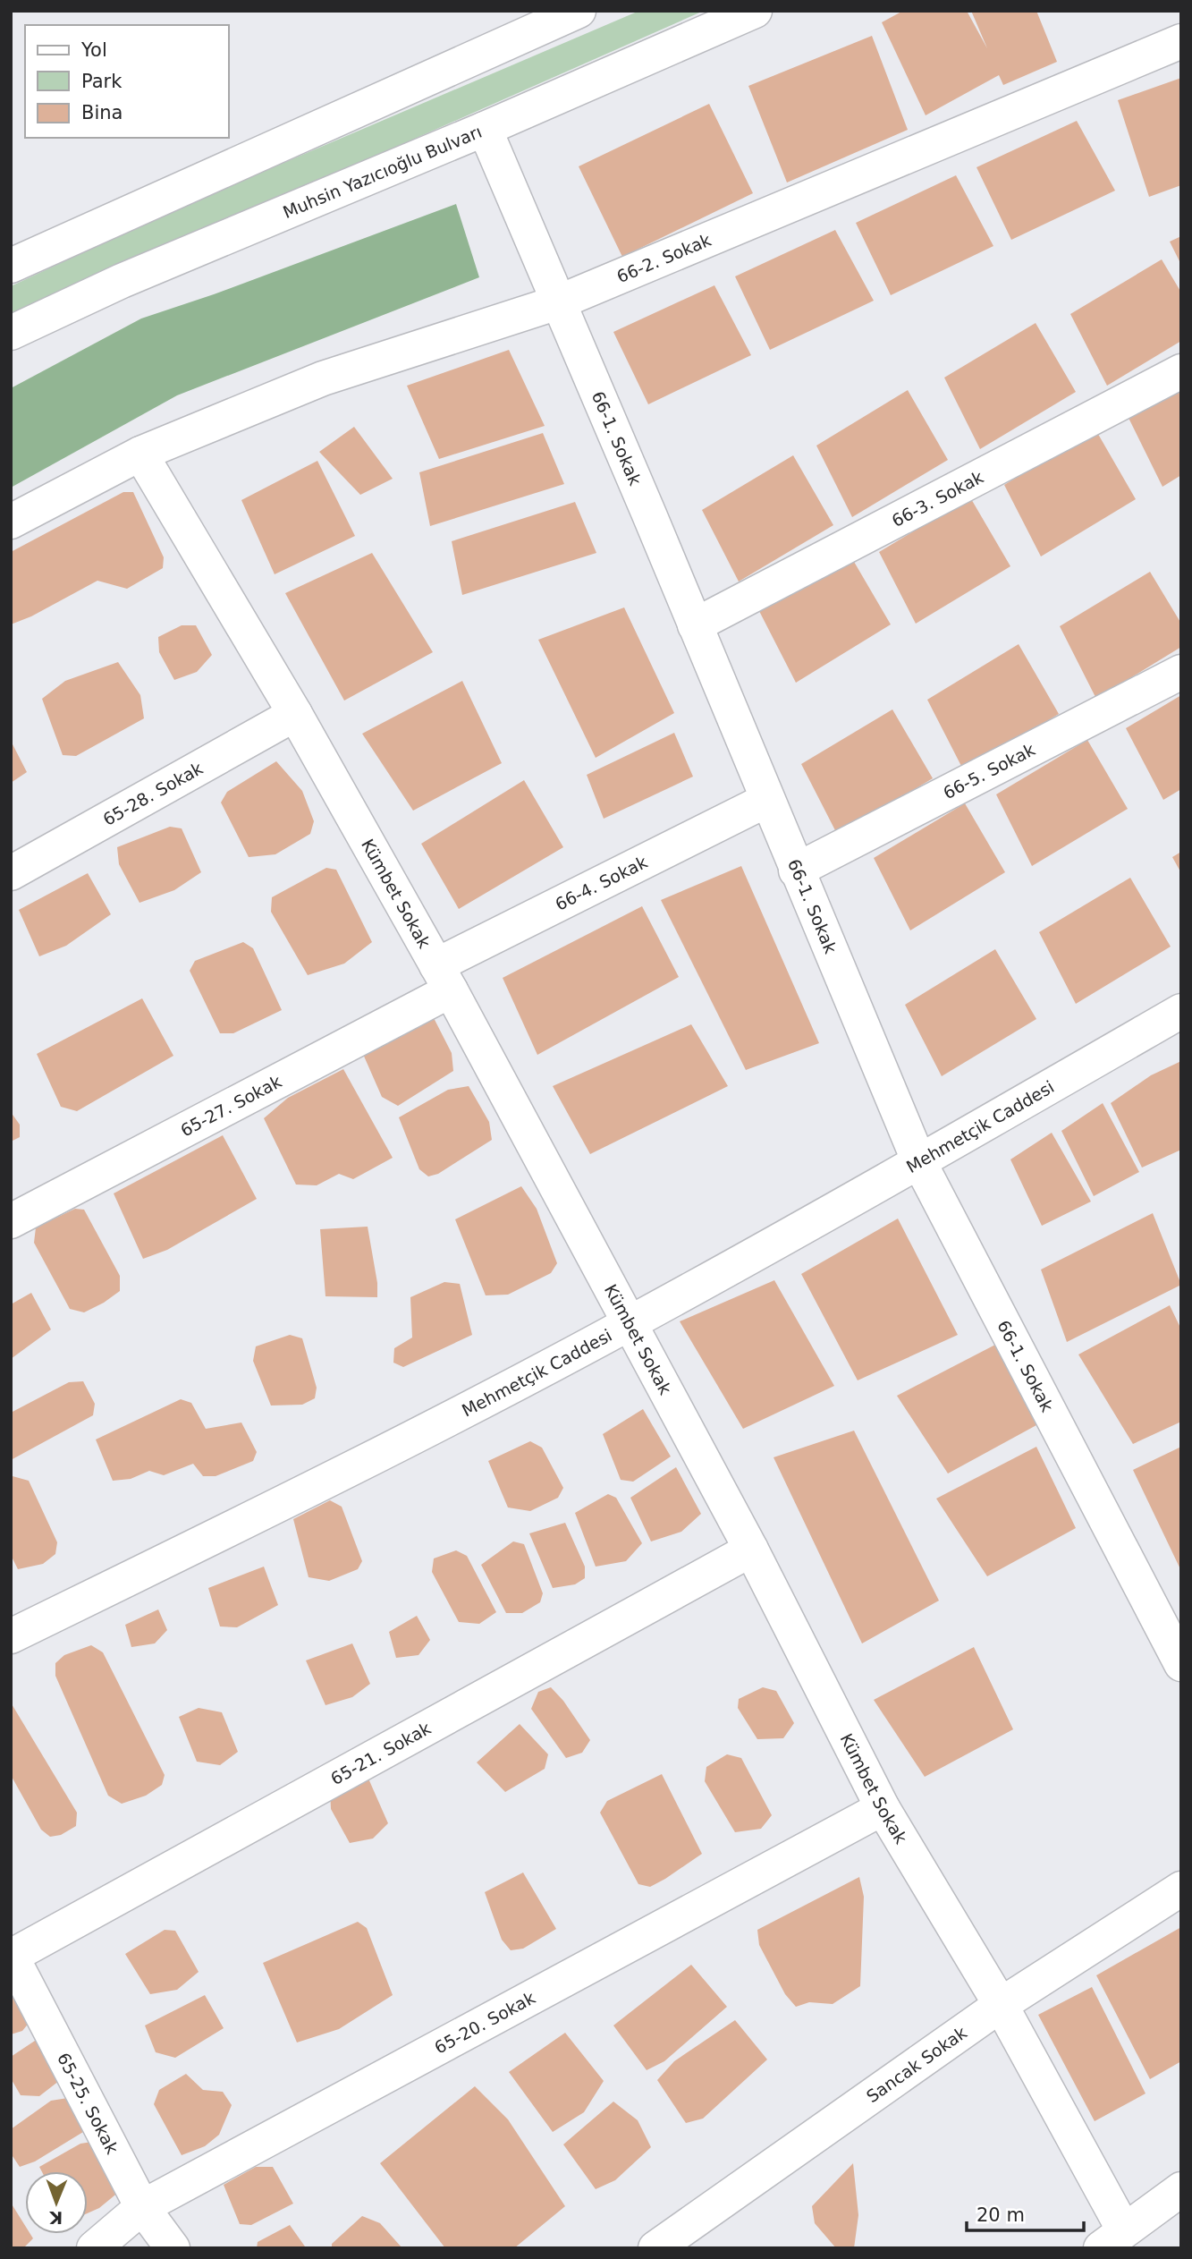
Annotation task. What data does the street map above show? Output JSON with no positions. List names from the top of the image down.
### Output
{
  "streets": {
    "street": [
      "Muhsin Yazıcıoğlu Bulvarı",
      "66-2. Sokak",
      "66-1. Sokak",
      "66-3. Sokak",
      "66-5. Sokak",
      "65-28. Sokak",
      "66-4. Sokak",
      "Kümbet Sokak",
      "65-27. Sokak",
      "Mehmetçik Caddesi",
      "65-21. Sokak",
      "65-20. Sokak",
      "Sancak Sokak",
      "65-25. Sokak"
    ]
  },
  "crossings": [
    ["Muhsin Yazıcıoğlu Bulvarı", "66-1. Sokak"],
    ["66-2. Sokak", "66-1. Sokak"],
    ["66-2. Sokak", "Kümbet Sokak"],
    ["66-1. Sokak", "66-3. Sokak"],
    ["66-1. Sokak", "66-5. Sokak"],
    ["66-1. Sokak", "66-4. Sokak"],
    ["66-1. Sokak", "Mehmetçik Caddesi"],
    ["65-28. Sokak", "Kümbet Sokak"],
    ["66-4. Sokak", "Kümbet Sokak"],
    ["66-4. Sokak", "65-27. Sokak"],
    ["Kümbet Sokak", "65-27. Sokak"],
    ["Kümbet Sokak", "Mehmetçik Caddesi"],
    ["Kümbet Sokak", "65-21. Sokak"],
    ["Kümbet Sokak", "65-20. Sokak"],
    ["Kümbet Sokak", "Sancak Sokak"],
    ["65-21. Sokak", "65-25. Sokak"],
    ["65-20. Sokak", "65-25. Sokak"]
  ],
  "legend": ["Yol", "Park", "Bina"],
  "scale_bar": "20 m",
  "north": "bottom"
}
